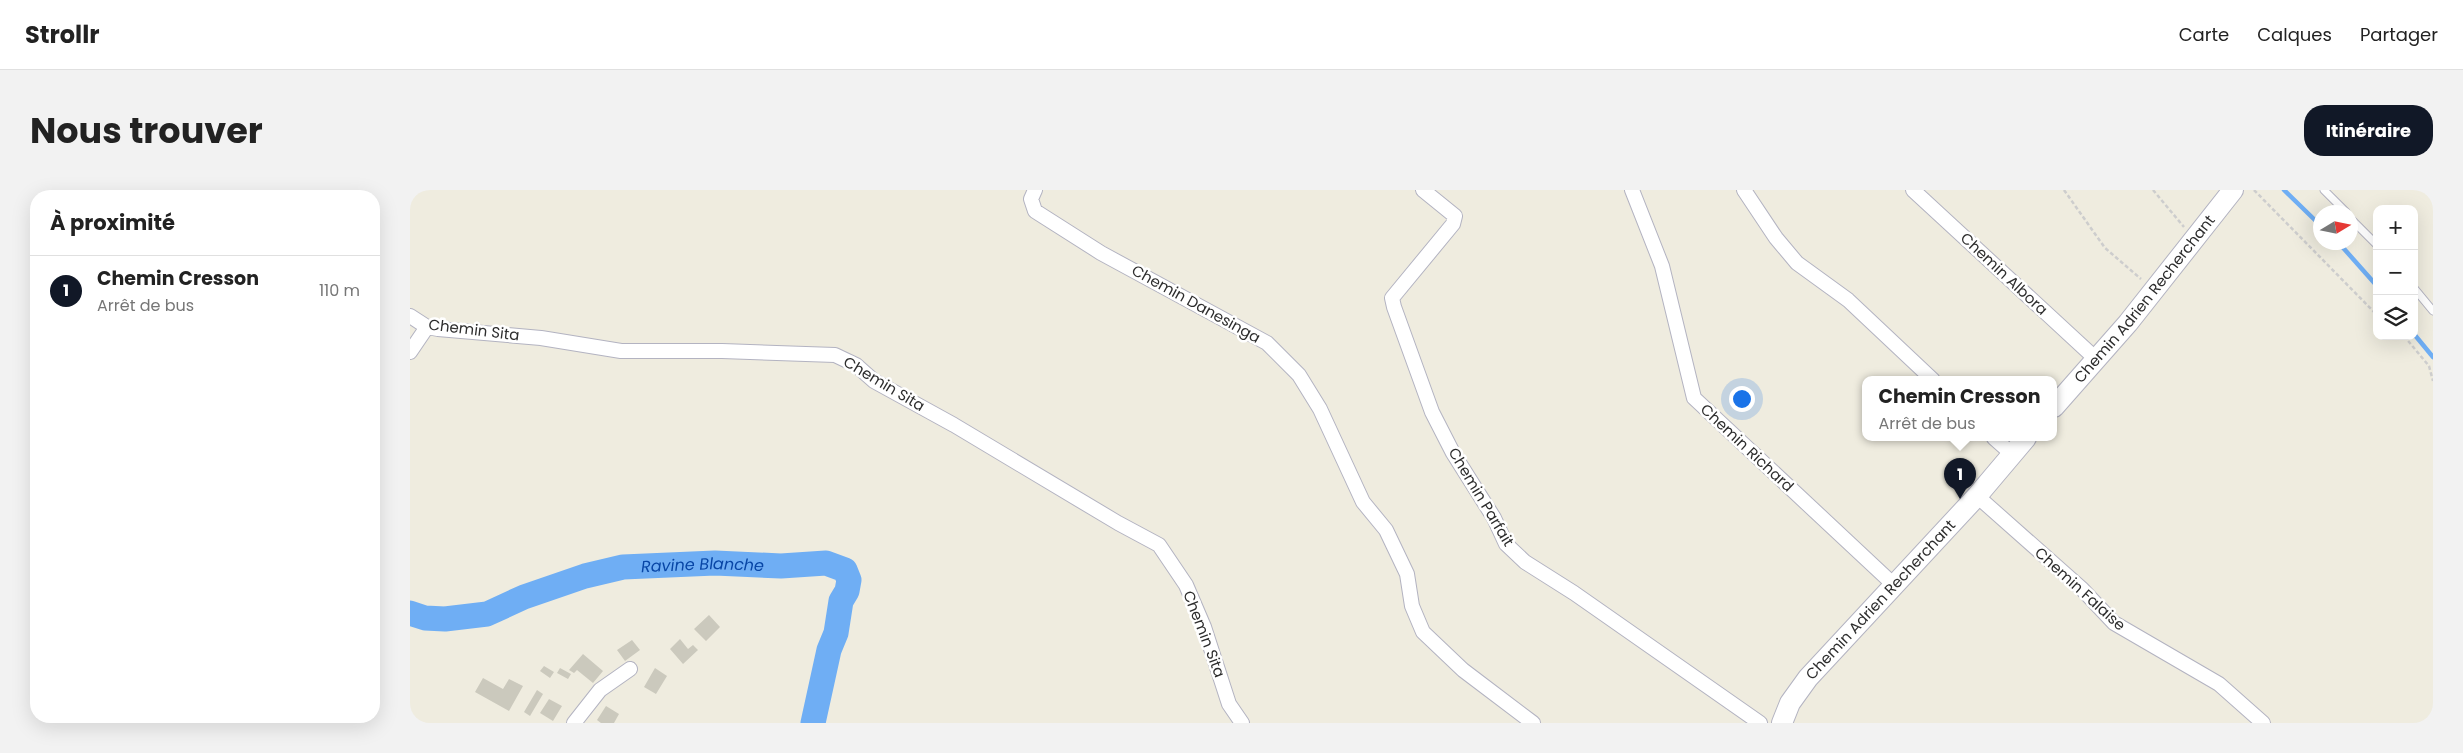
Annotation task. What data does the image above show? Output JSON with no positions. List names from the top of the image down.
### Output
{
  "streets": {
    "main road": ["Chemin Adrien Recherchant"],
    "street": [
      "Chemin Albora",
      "Chemin Danesinga",
      "Chemin Sita",
      "Chemin Richard",
      "Chemin Parfait",
      "Chemin Falaise"
    ]
  },
  "crossings": [
    ["Chemin Albora", "Chemin Adrien Recherchant"],
    ["Chemin Adrien Recherchant", "Chemin Richard"],
    ["Chemin Adrien Recherchant", "Chemin Falaise"]
  ],
  "water": ["Ravine Blanche"],
  "north": "right",
  "page": {
    "header": "Strollr",
    "nav": ["Carte", "Calques", "Partager"],
    "title": "Nous trouver",
    "buttons": "Itinéraire",
    "heading": "À proximité",
    "map_buttons": ["+", "−"],
    "list": [
      {
        "mark": "1",
        "name": "Chemin Cresson",
        "note": "Arrêt de bus",
        "value": "110 m"
      }
    ],
    "popup": ["Chemin Cresson", "Arrêt de bus"],
    "pins": "1"
  }
}
